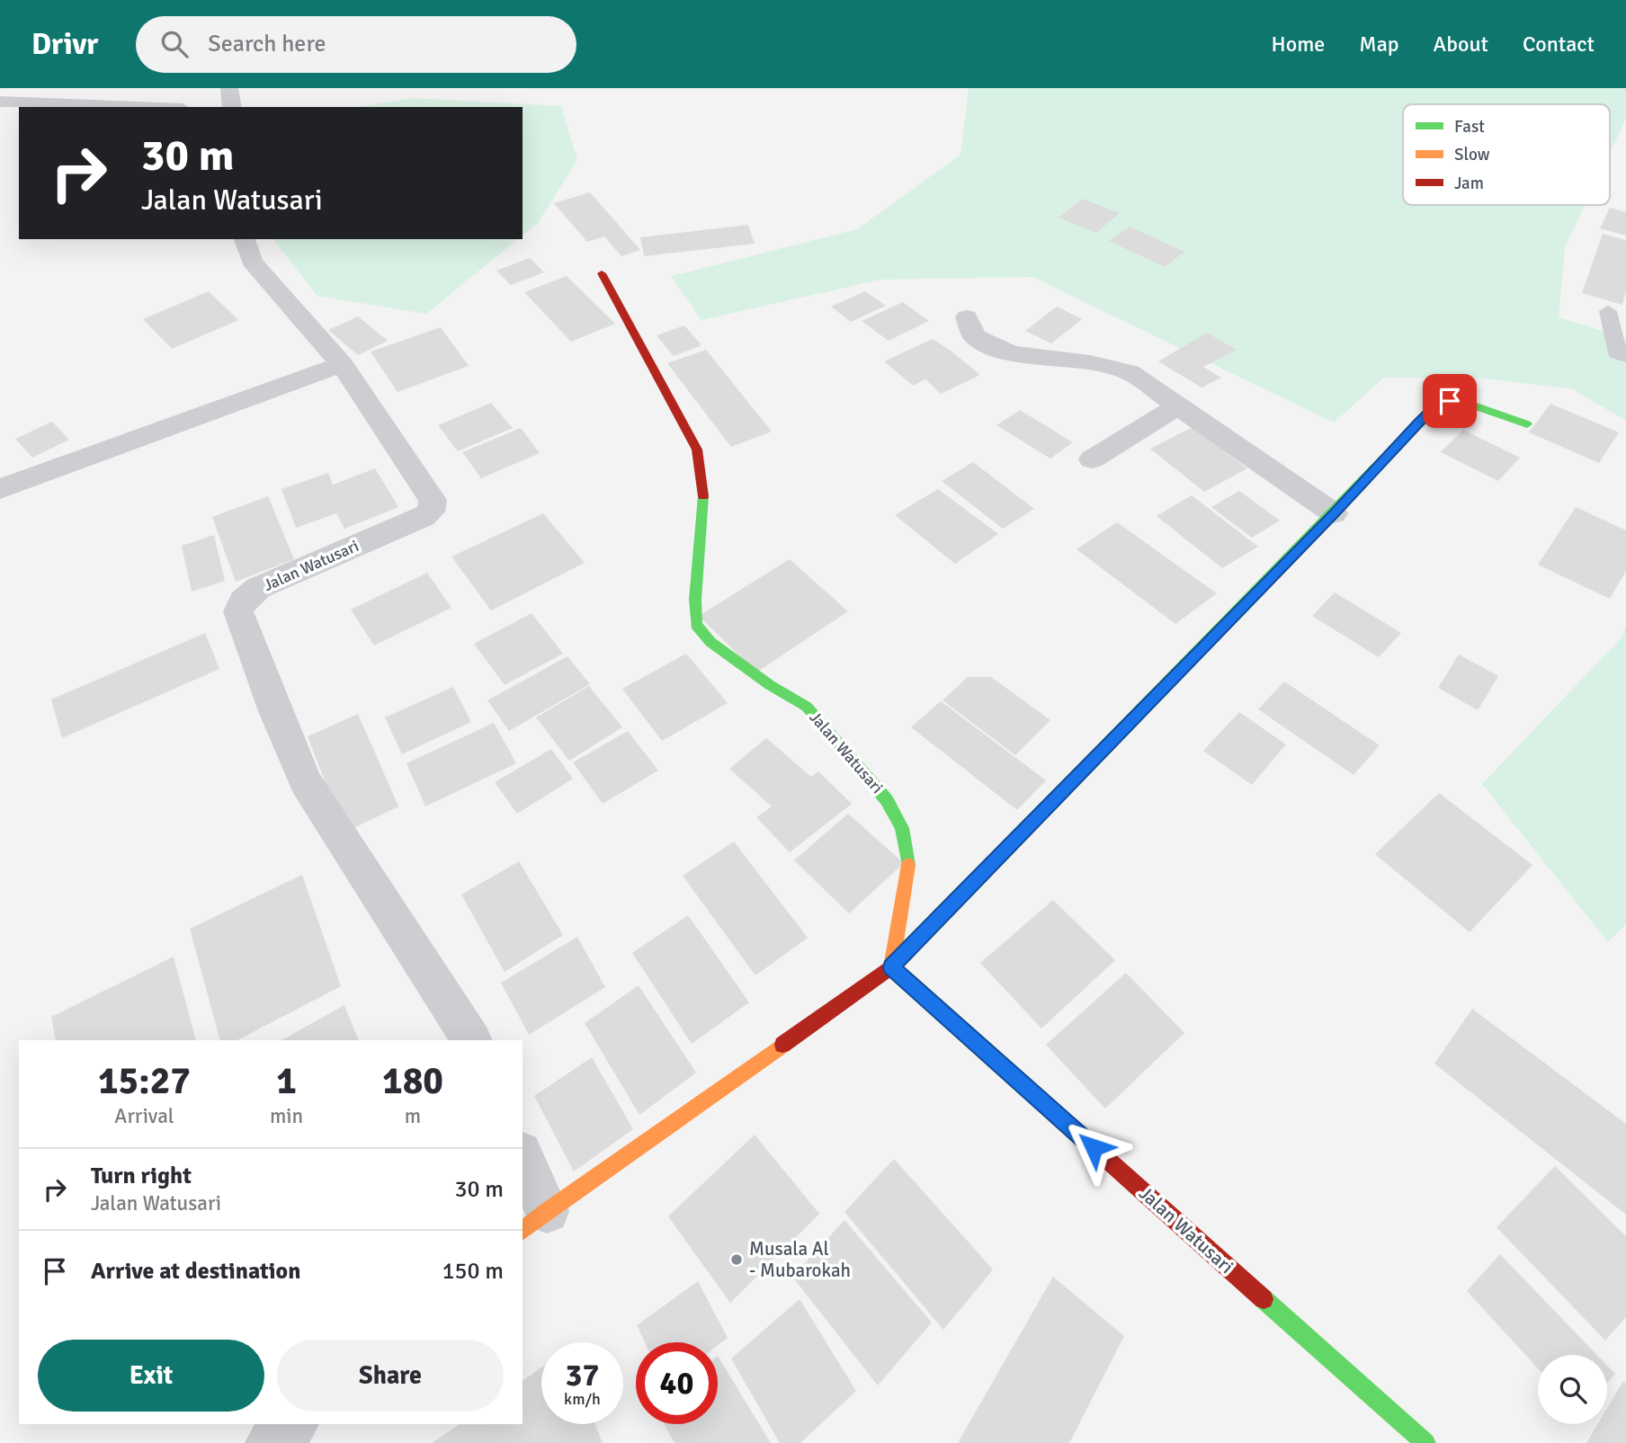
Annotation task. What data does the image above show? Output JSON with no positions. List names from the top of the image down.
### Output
{
  "streets": {
    "street": ["Jalan Watusari"]
  },
  "places": ["Musala Al - Mubarokah"],
  "legend": ["Fast", "Slow", "Jam"],
  "page": {
    "header": "Drivr",
    "search": "Search here",
    "nav": [
      "Home",
      "Map",
      "About",
      "Contact"
    ],
    "turn": ["30 m", "Jalan Watusari"],
    "eta": [
      "15:27",
      "Arrival",
      "1",
      "min",
      "180",
      "m"
    ],
    "list": [
      {
        "name": "Turn right",
        "note": "Jalan Watusari",
        "value": "30 m"
      },
      {
        "name": "Arrive at destination",
        "value": "150 m"
      }
    ],
    "buttons": ["Exit", "Share"],
    "speed": "37 km/h",
    "limit": "40"
  }
}
